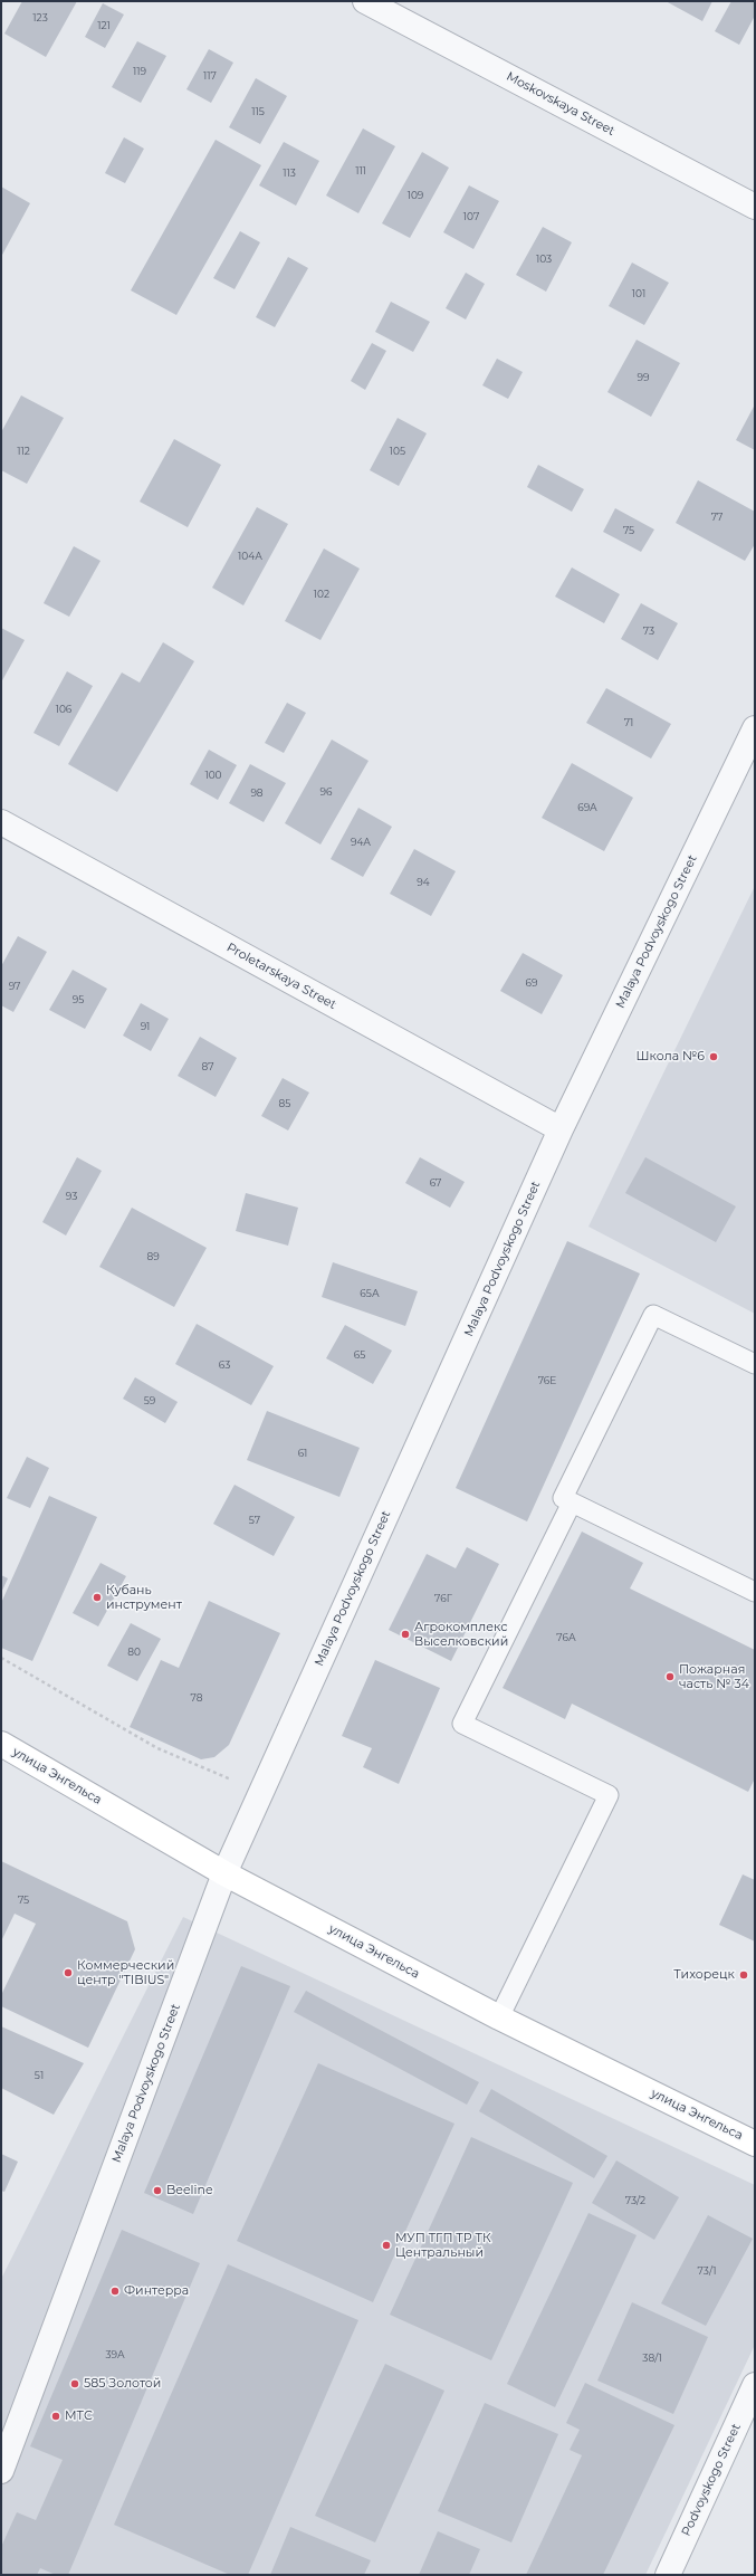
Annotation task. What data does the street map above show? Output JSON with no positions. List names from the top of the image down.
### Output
{
  "streets": {
    "main road": ["улица Энгельса"],
    "street": [
      "Moskovskaya Street",
      "Malaya Podvoyskogo Street",
      "Proletarskaya Street",
      "Podvoyskogo Street"
    ]
  },
  "crossings": [
    ["Malaya Podvoyskogo Street", "Proletarskaya Street"],
    ["Malaya Podvoyskogo Street", "улица Энгельса"]
  ],
  "places": [
    "Школа №6",
    "Кубань инструмент",
    "Агрокомплекс Выселковский",
    "Пожарная часть № 34",
    "Коммерческий центр \"TIBIUS\"",
    "Тихорецк",
    "Beeline",
    "МУП ТГП ТР ТК Центральный",
    "Финтерра",
    "585 Золотой",
    "МТС"
  ],
  "house_numbers": [
    "123",
    "121",
    "119",
    "117",
    "115",
    "111",
    "113",
    "109",
    "107",
    "103",
    "101",
    "99",
    "112",
    "105",
    "77",
    "75",
    "104А",
    "102",
    "73",
    "106",
    "71",
    "100",
    "96",
    "98",
    "69А",
    "94А",
    "94",
    "69",
    "97",
    "95",
    "91",
    "87",
    "85",
    "67",
    "93",
    "89",
    "65А",
    "65",
    "63",
    "76Е",
    "59",
    "61",
    "57",
    "76Г",
    "76А",
    "80",
    "78",
    "75",
    "51",
    "73/2",
    "73/1",
    "39А",
    "38/1"
  ]
}
